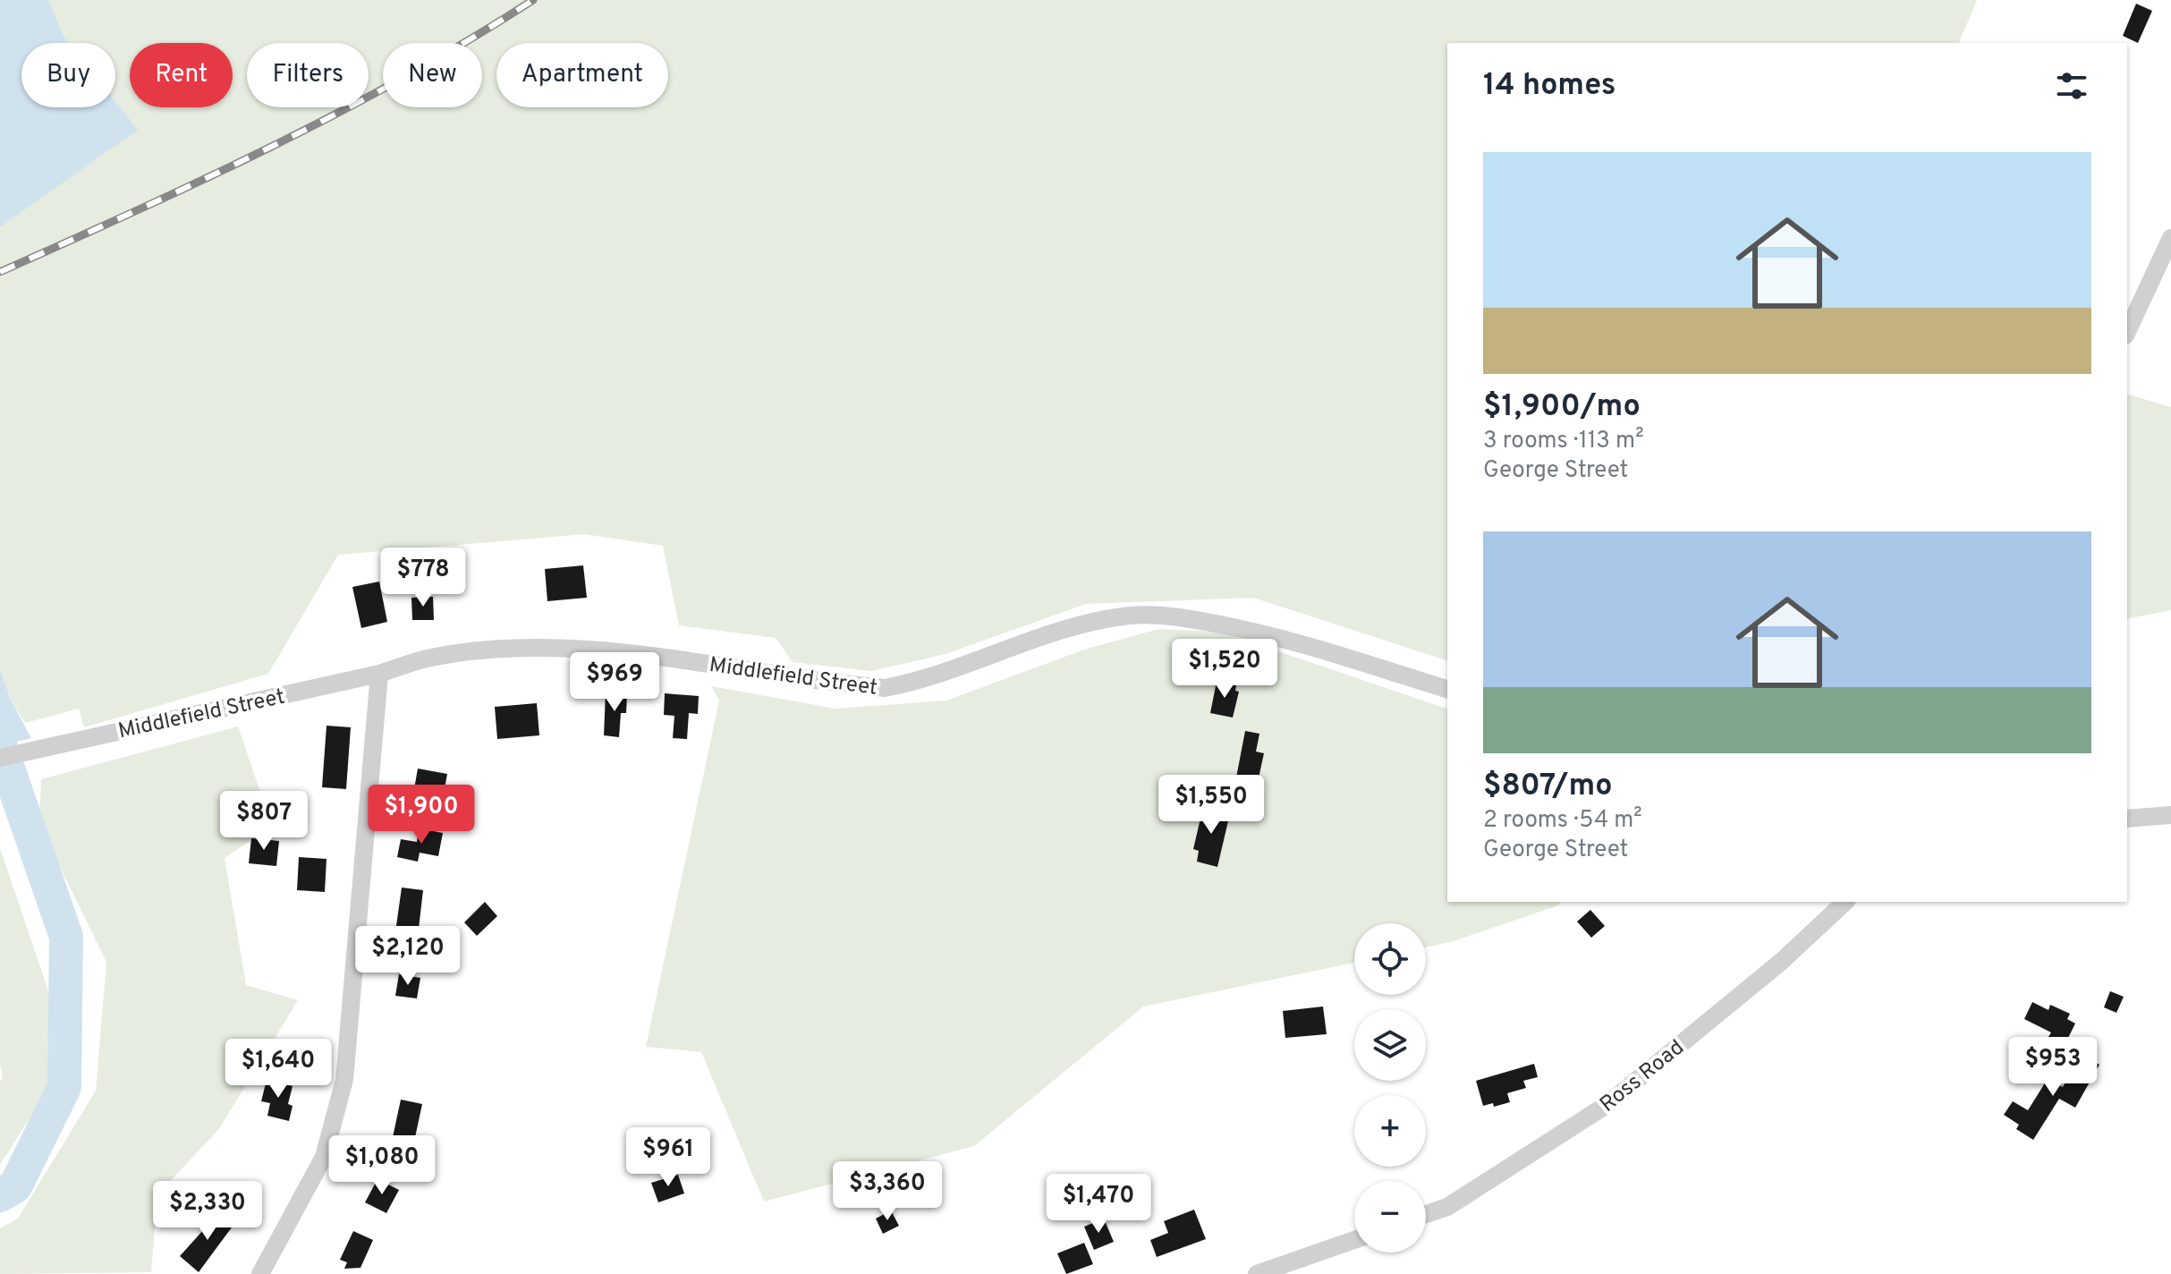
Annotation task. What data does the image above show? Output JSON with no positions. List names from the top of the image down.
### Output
{
  "streets": {
    "street": ["Middlefield Street", "Ross Road"]
  },
  "page": {
    "chip": [
      "Buy",
      "Rent",
      "Filters",
      "New",
      "Apartment"
    ],
    "heading": "14 homes",
    "list": [
      {
        "name": "$1,900/mo",
        "note": "3 rooms · 113 m² · George Street"
      },
      {
        "name": "$807/mo",
        "note": "2 rooms · 54 m² · George Street"
      }
    ],
    "price": [
      "$778",
      "$1,520",
      "$969",
      "$1,550",
      "$1,900",
      "$807",
      "$2,120",
      "$953",
      "$1,640",
      "$961",
      "$1,080",
      "$3,360",
      "$1,470",
      "$2,330"
    ],
    "map_buttons": ["+", "−"]
  }
}
